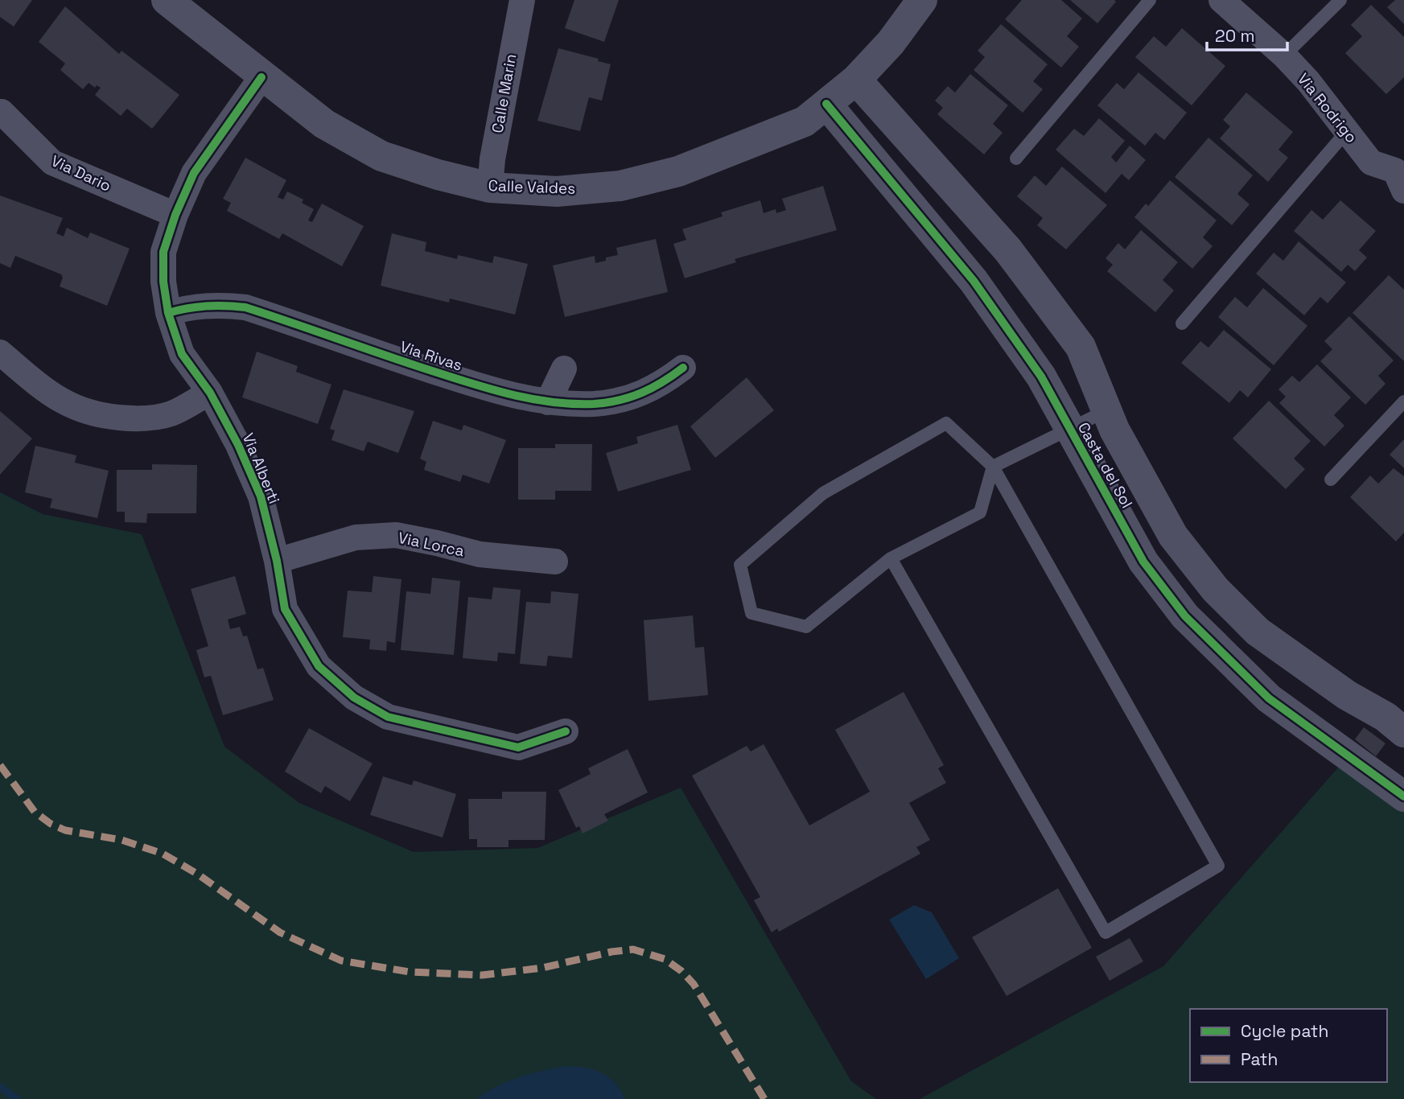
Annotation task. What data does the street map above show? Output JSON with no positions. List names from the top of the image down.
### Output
{
  "streets": {
    "street": [
      "Calle Marin",
      "Via Rodrigo",
      "Via Dario",
      "Calle Valdes",
      "Via Rivas",
      "Casta del Sol",
      "Via Alberti",
      "Via Lorca"
    ]
  },
  "crossings": [
    ["Calle Marin", "Calle Valdes"],
    ["Via Dario", "Via Alberti"],
    ["Calle Valdes", "Casta del Sol"],
    ["Calle Valdes", "Via Alberti"],
    ["Via Rivas", "Via Alberti"],
    ["Via Alberti", "Via Lorca"]
  ],
  "legend": ["Cycle path", "Path"],
  "scale_bar": "20 m"
}
